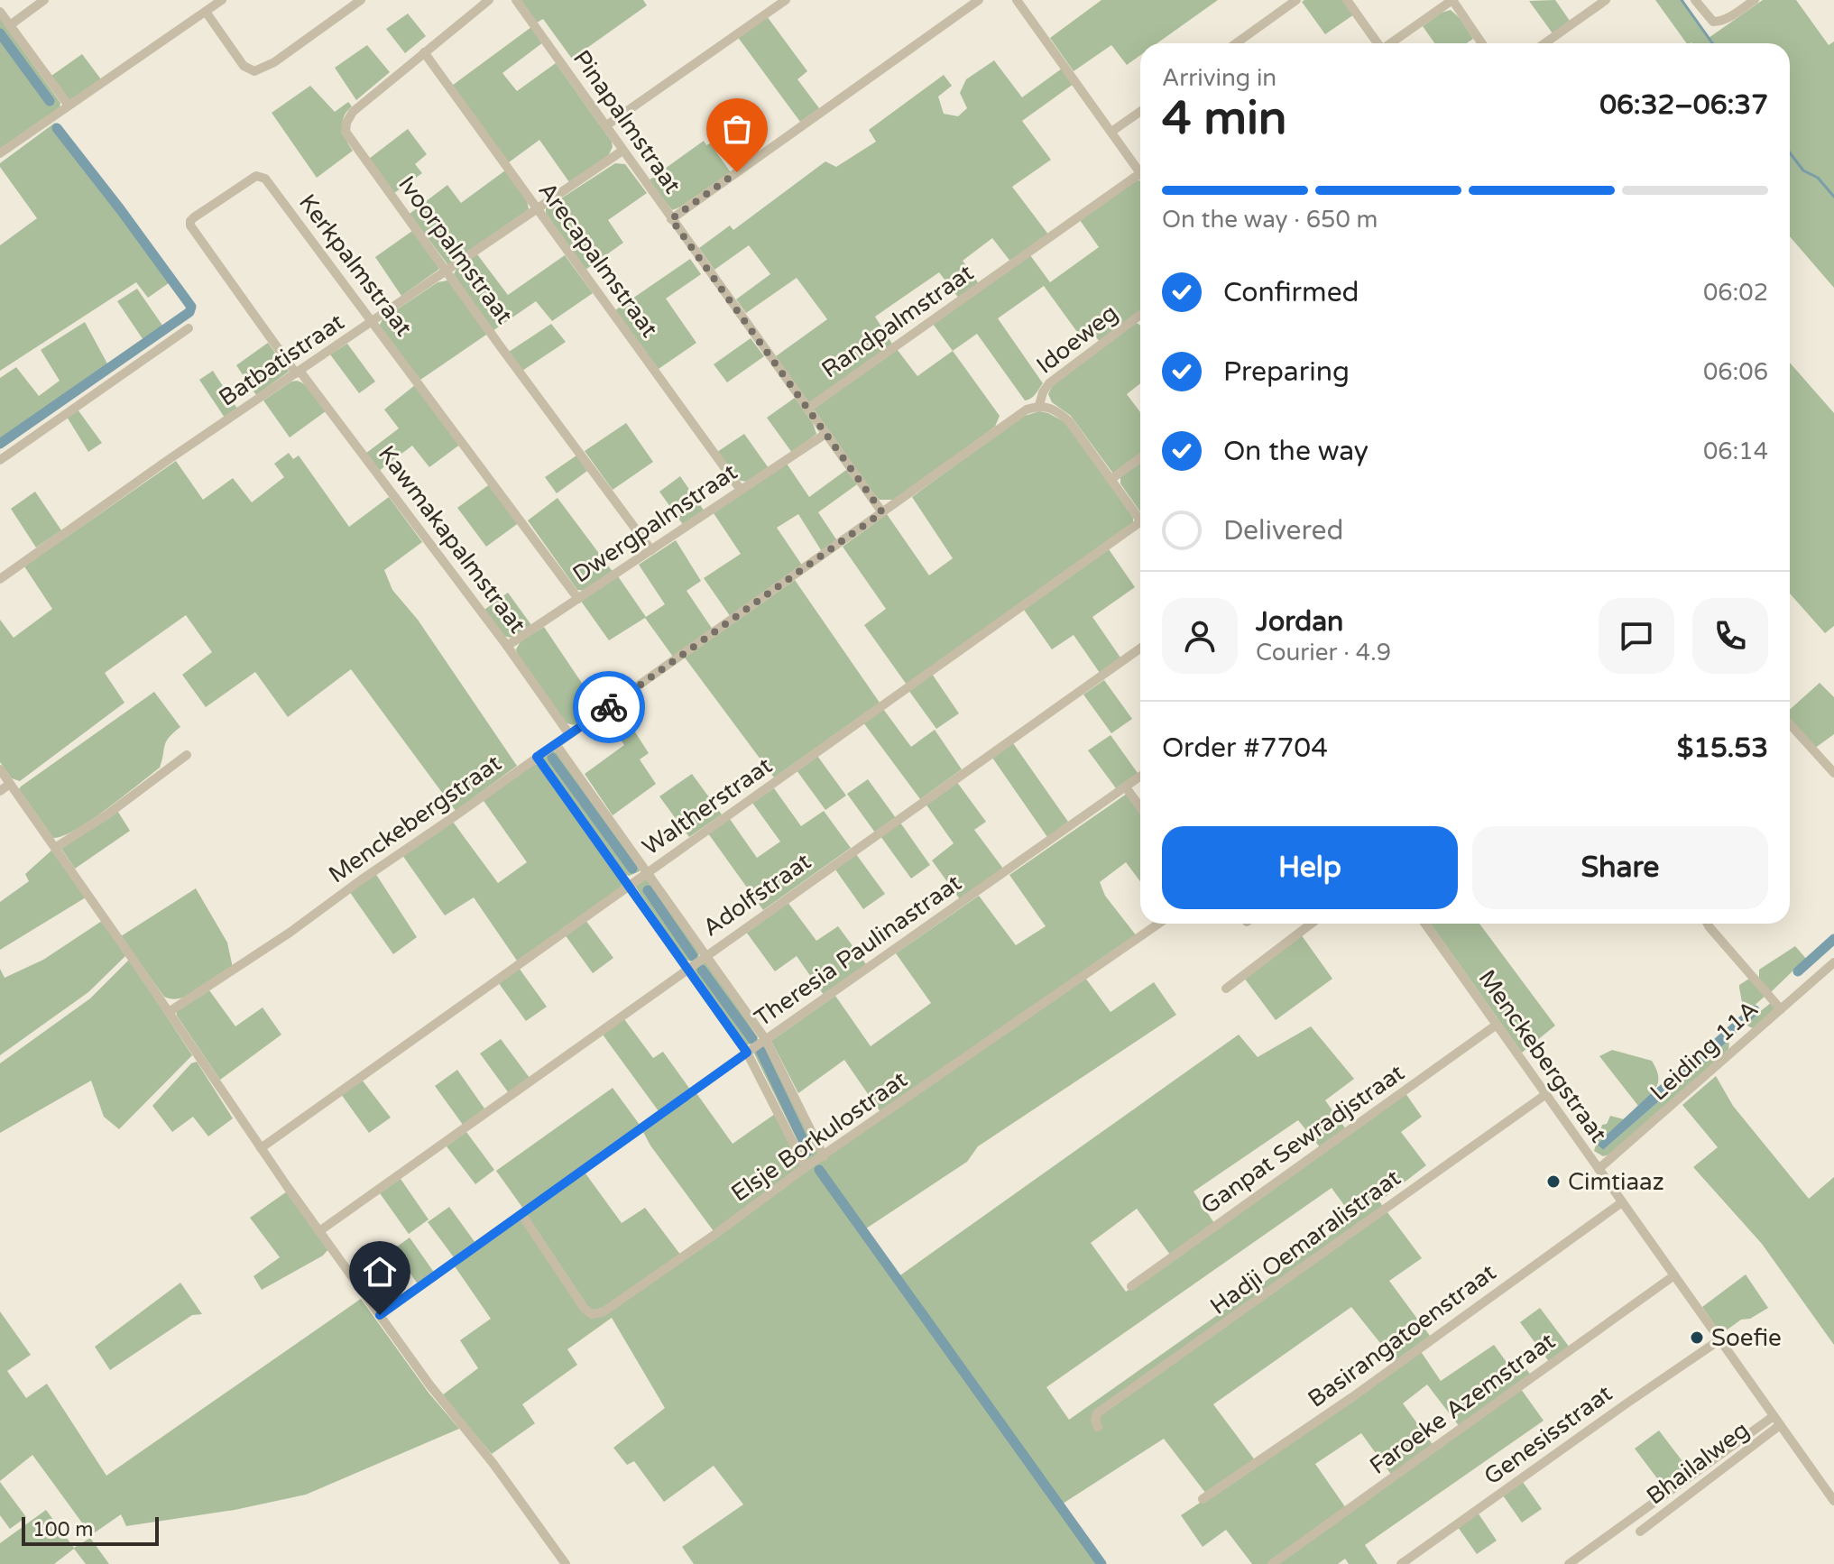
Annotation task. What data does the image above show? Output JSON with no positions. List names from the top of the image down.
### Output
{
  "streets": {
    "street": [
      "Pinapalmstraat",
      "Ivoorpalmstraat",
      "Arecapalmstraat",
      "Kerkpalmstraat",
      "Randpalmstraat",
      "Idoeweg",
      "Batbatistraat",
      "Dwergpalmstraat",
      "Kawmakapalmstraat",
      "Waltherstraat",
      "Menckebergstraat",
      "Adolfstraat",
      "Theresia Paulinastraat",
      "Leiding 11A",
      "Elsje Borkulostraat",
      "Ganpat Sewradjstraat",
      "Hadji Oemaralistraat",
      "Basirangatoenstraat",
      "Faroeke Azemstraat",
      "Genesisstraat",
      "Bhailalweg"
    ]
  },
  "crossings": [
    ["Pinapalmstraat", "Randpalmstraat"],
    ["Pinapalmstraat", "Batbatistraat"],
    ["Pinapalmstraat", "Dwergpalmstraat"],
    ["Pinapalmstraat", "Menckebergstraat"],
    ["Ivoorpalmstraat", "Arecapalmstraat"],
    ["Ivoorpalmstraat", "Batbatistraat"],
    ["Ivoorpalmstraat", "Dwergpalmstraat"],
    ["Arecapalmstraat", "Batbatistraat"],
    ["Arecapalmstraat", "Dwergpalmstraat"],
    ["Kerkpalmstraat", "Batbatistraat"],
    ["Kerkpalmstraat", "Dwergpalmstraat"],
    ["Kerkpalmstraat", "Kawmakapalmstraat"],
    ["Idoeweg", "Menckebergstraat"],
    ["Batbatistraat", "Kawmakapalmstraat"],
    ["Dwergpalmstraat", "Kawmakapalmstraat"],
    ["Kawmakapalmstraat", "Menckebergstraat"],
    ["Menckebergstraat", "Leiding 11A"],
    ["Menckebergstraat", "Ganpat Sewradjstraat"],
    ["Menckebergstraat", "Hadji Oemaralistraat"],
    ["Menckebergstraat", "Basirangatoenstraat"],
    ["Menckebergstraat", "Faroeke Azemstraat"],
    ["Menckebergstraat", "Genesisstraat"],
    ["Menckebergstraat", "Bhailalweg"],
    ["Theresia Paulinastraat", "Elsje Borkulostraat"]
  ],
  "places": ["Cimtiaaz", "Soefie"],
  "scale_bar": "100 m",
  "page": {
    "heading": ["4 min", "Arriving in", "06:32–06:37"],
    "panel": [
      "Jordan",
      "Courier · 4.9",
      "Order #7704",
      "$15.53"
    ],
    "bar": "On the way · 650 m",
    "list": [
      ["Confirmed", "06:02"],
      ["Preparing", "06:06"],
      ["On the way", "06:14"],
      "Delivered"
    ],
    "buttons": ["Help", "Share"],
    "scale": "100 m"
  }
}
